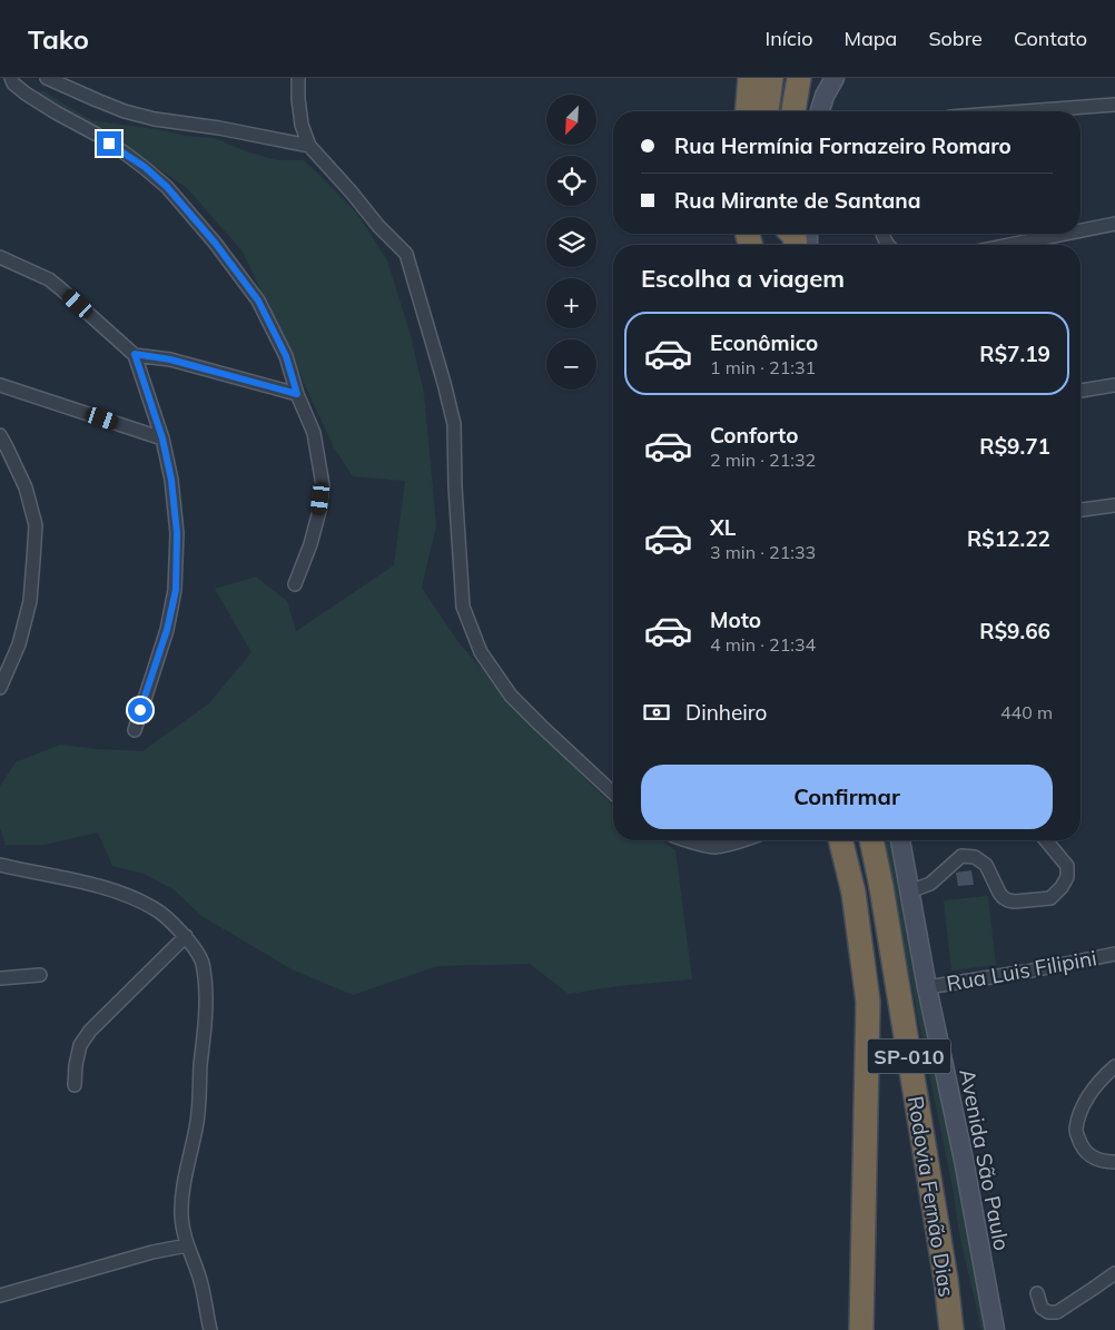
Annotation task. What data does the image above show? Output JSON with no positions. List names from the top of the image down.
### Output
{
  "streets": {
    "highway": ["SP-010", "Rodovia Fernão Dias"],
    "street": ["Rua Luis Filipini", "Avenida São Paulo"]
  },
  "crossings": [
    ["Rua Luis Filipini", "Avenida São Paulo"]
  ],
  "north": "bottom left",
  "page": {
    "header": "Tako",
    "nav": [
      "Início",
      "Mapa",
      "Sobre",
      "Contato"
    ],
    "map_buttons": ["+", "−"],
    "banner": ["Rua Hermínia Fornazeiro Romaro", "Rua Mirante de Santana"],
    "heading": "Escolha a viagem",
    "list": [
      {
        "name": "Econômico",
        "note": "1 min · 21:31",
        "value": "R$7.19"
      },
      {
        "name": "Conforto",
        "note": "2 min · 21:32",
        "value": "R$9.71"
      },
      {
        "name": "XL",
        "note": "3 min · 21:33",
        "value": "R$12.22"
      },
      {
        "name": "Moto",
        "note": "4 min · 21:34",
        "value": "R$9.66"
      }
    ],
    "pay": ["Dinheiro", "440 m"],
    "buttons": "Confirmar"
  }
}
